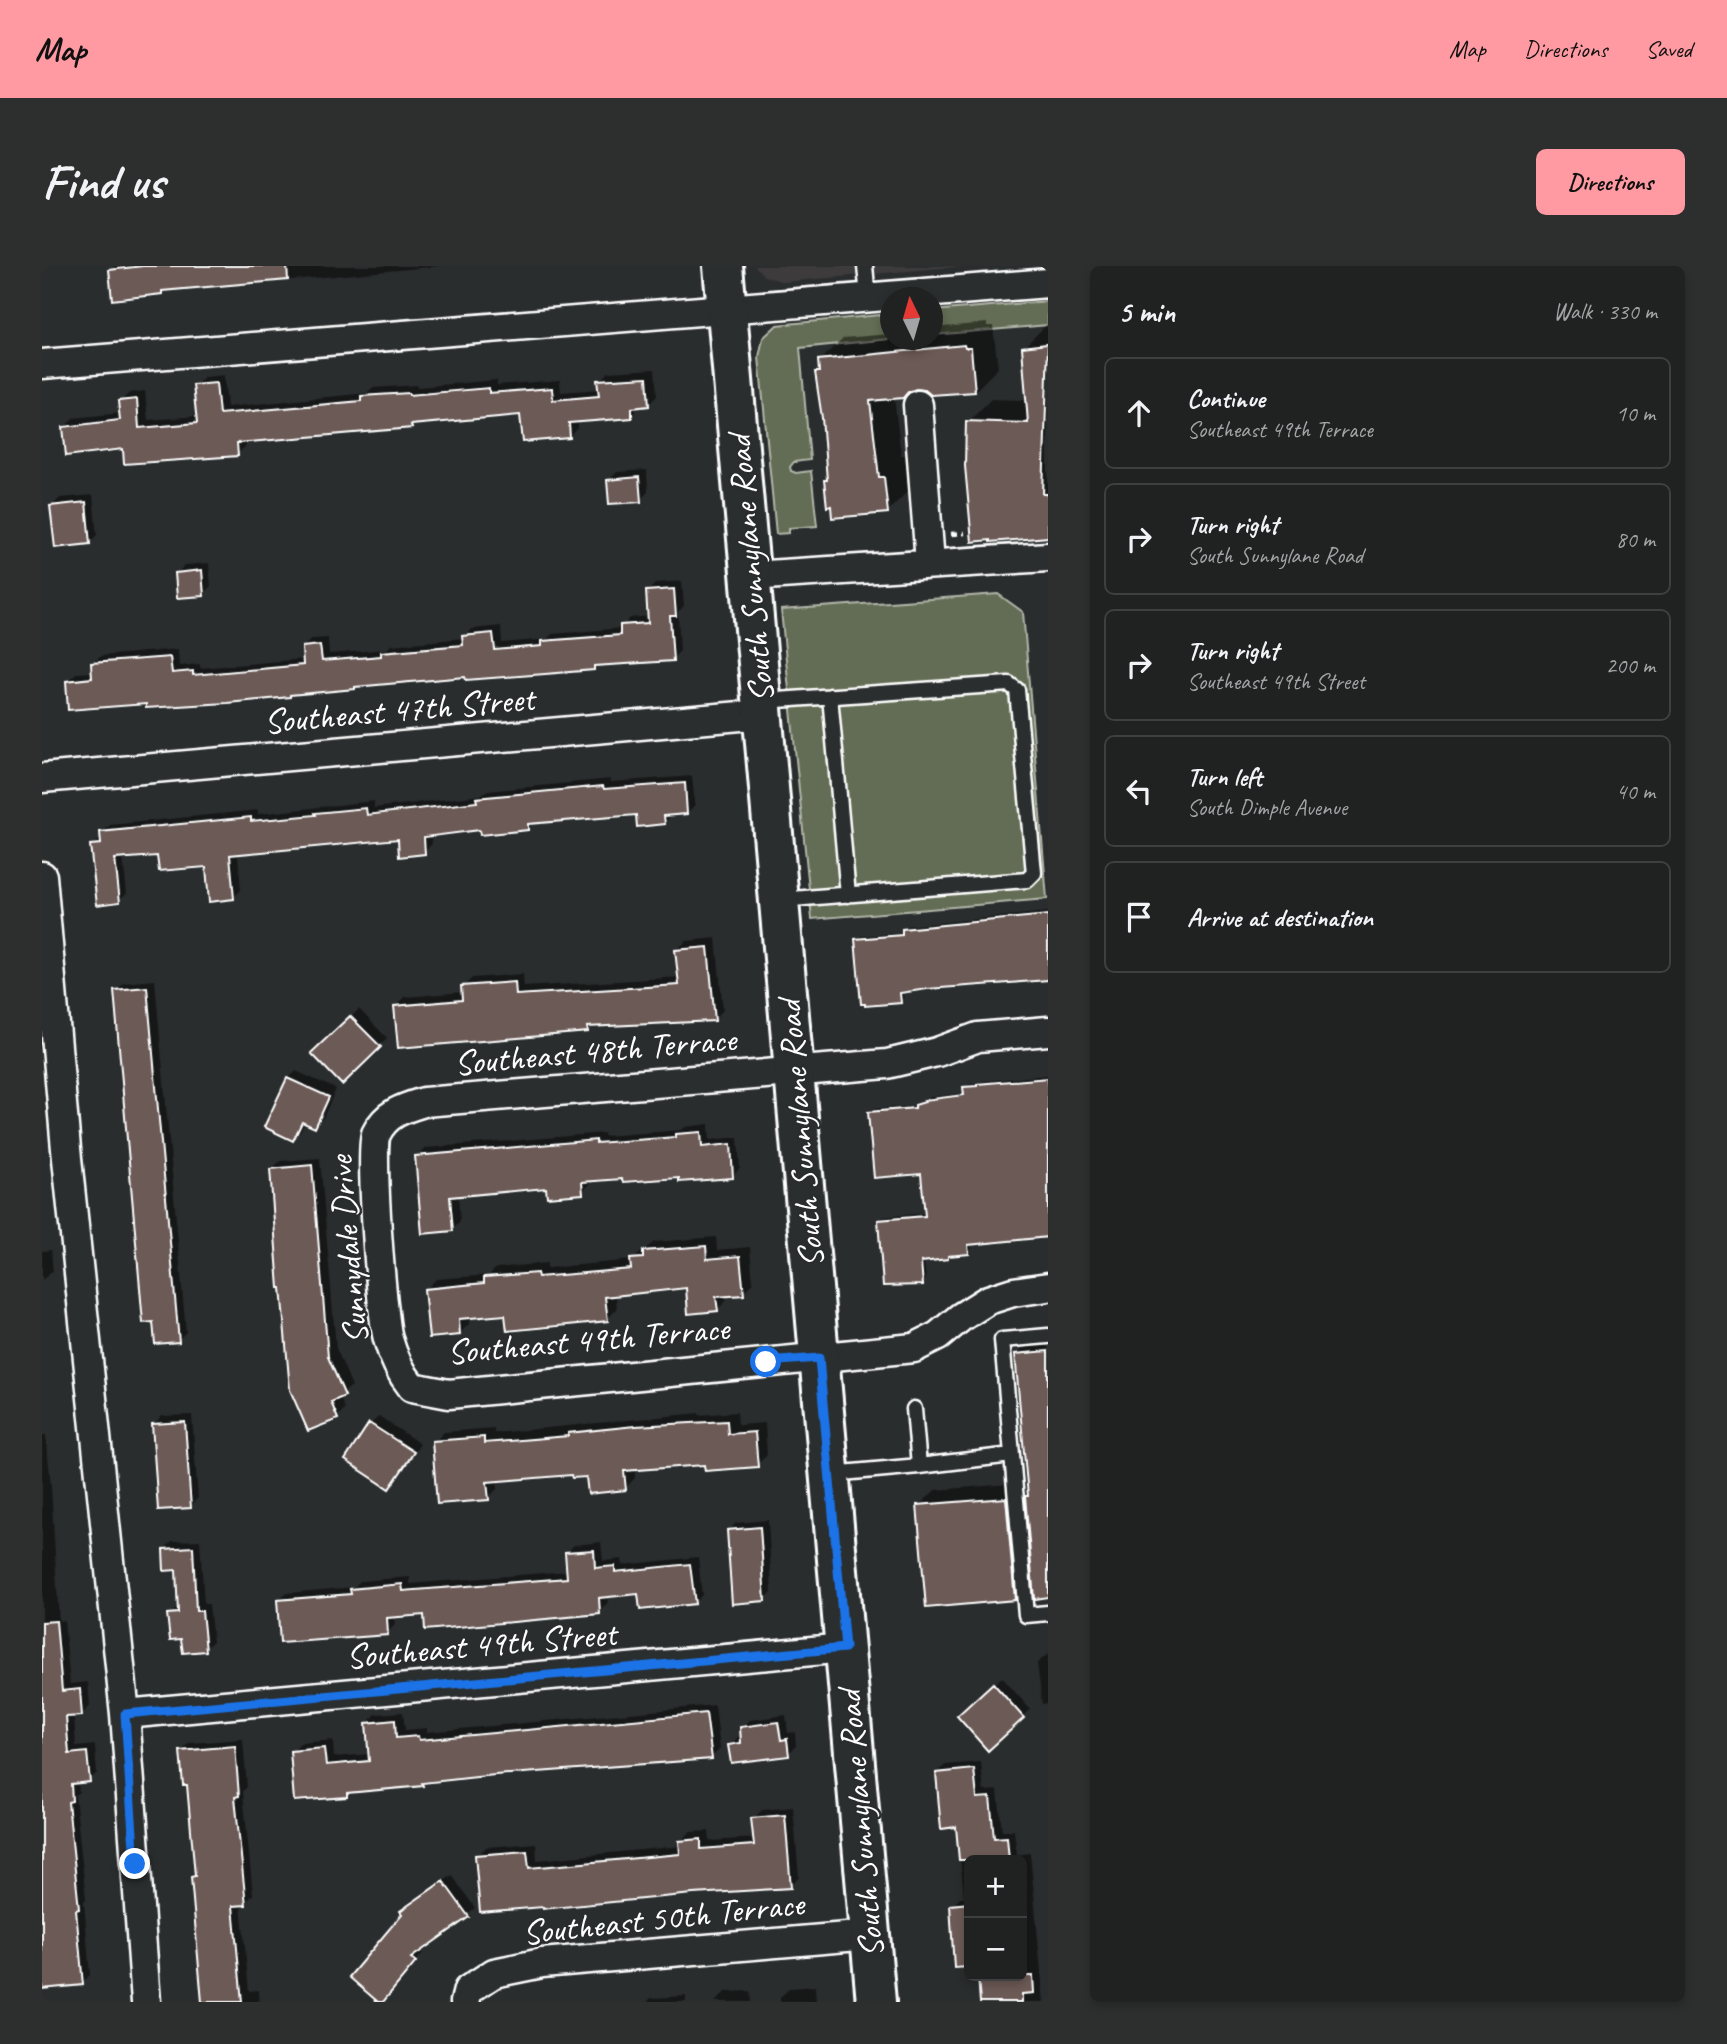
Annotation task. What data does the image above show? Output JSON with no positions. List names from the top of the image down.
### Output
{
  "streets": {
    "main road": ["South Sunnylane Road"],
    "street": [
      "Southeast 47th Street",
      "Southeast 48th Terrace",
      "Sunnydale Drive",
      "Southeast 49th Terrace",
      "Southeast 49th Street",
      "Southeast 50th Terrace"
    ]
  },
  "crossings": [
    ["South Sunnylane Road", "Southeast 47th Street"],
    ["South Sunnylane Road", "Southeast 48th Terrace"],
    ["South Sunnylane Road", "Southeast 49th Terrace"],
    ["South Sunnylane Road", "Southeast 49th Street"],
    ["South Sunnylane Road", "Southeast 50th Terrace"],
    ["Southeast 48th Terrace", "Sunnydale Drive"],
    ["Sunnydale Drive", "Southeast 49th Terrace"]
  ],
  "north": "top",
  "page": {
    "header": "Map",
    "nav": ["Map", "Directions", "Saved"],
    "buttons": "Directions",
    "title": "Find us",
    "heading": ["5 min", "Walk · 330 m"],
    "list": [
      ["Continue", "Southeast 49th Terrace", "10 m"],
      ["Turn right", "South Sunnylane Road", "80 m"],
      ["Turn right", "Southeast 49th Street", "200 m"],
      ["Turn left", "South Dimple Avenue", "40 m"],
      "Arrive at destination"
    ],
    "map_buttons": ["+", "−"]
  }
}
